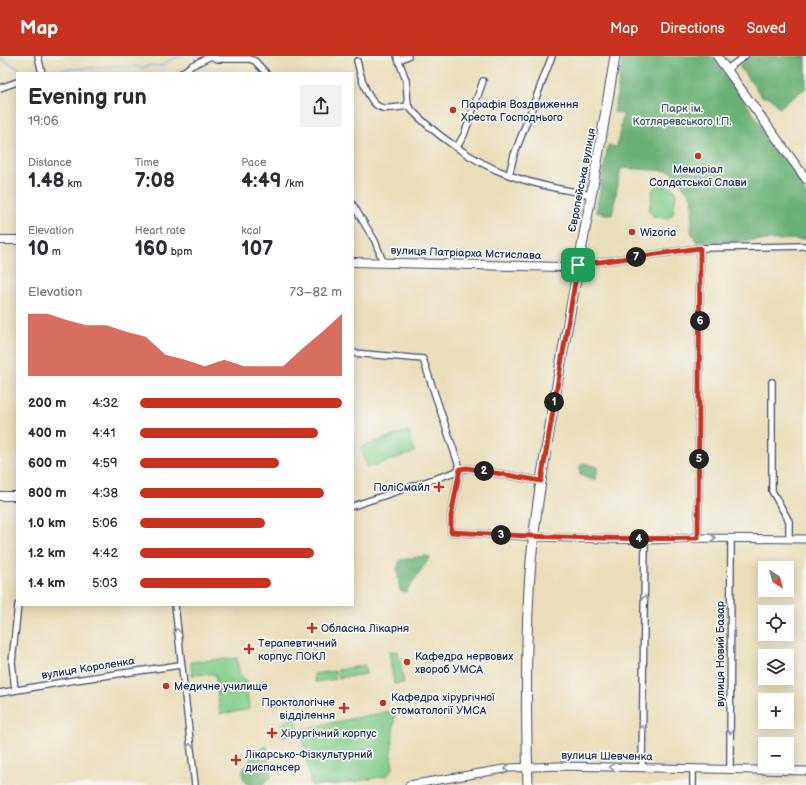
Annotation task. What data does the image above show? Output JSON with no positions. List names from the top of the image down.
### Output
{
  "streets": {
    "main road": ["Європейська вулиця", "вулиця Патріарха Мстислава"],
    "street": ["вулиця Новий Базар", "вулиця Короленка", "вулиця Шевченка"]
  },
  "crossings": [
    ["Європейська вулиця", "вулиця Патріарха Мстислава"],
    ["Європейська вулиця", "вулиця Шевченка"],
    ["вулиця Новий Базар", "вулиця Шевченка"]
  ],
  "one_way": ["вулиця Новий Базар", "вулиця Шевченка"],
  "parks": ["Парк ім. Котляревського І.П."],
  "places": {
    "other": [
      "Парафія Воздвиження Хреста Господнього",
      "Меморіал Солдатської Слави",
      "Wizoria",
      "Кафедра нервових хвороб УМСА",
      "Медичне училище",
      "Кафедра хірургічної стоматології УМСА"
    ],
    "health": [
      "ПоліСмайл",
      "Обласна Лікарня",
      "Терапевтичний корпус ПОКЛ",
      "Проктологічне відділення",
      "Хірургічний корпус",
      "Лікарсько-Фізкультурний диспансер"
    ]
  },
  "north": "bottom right",
  "page": {
    "header": "Map",
    "nav": ["Map", "Directions", "Saved"],
    "heading": ["Evening run", "19:06"],
    "stats": [
      ["Distance", "1.48 km"],
      ["Time", "7:08"],
      ["Pace", "4:49 /km"],
      ["Elevation", "10 m"],
      ["Heart rate", "160 bpm"],
      ["kcal", "107"]
    ],
    "pins": [
      "7",
      "6",
      "1",
      "5",
      "2",
      "3",
      "4"
    ],
    "chart": ["Elevation", "73–82 m"],
    "list": [
      {
        "name": "200 m",
        "note": "4:32"
      },
      {
        "name": "400 m",
        "note": "4:41"
      },
      {
        "name": "600 m",
        "note": "4:59"
      },
      {
        "name": "800 m",
        "note": "4:38"
      },
      {
        "name": "1.0 km",
        "note": "5:06"
      },
      {
        "name": "1.2 km",
        "note": "4:42"
      },
      {
        "name": "1.4 km",
        "note": "5:03"
      }
    ],
    "map_buttons": ["+", "−"]
  }
}
